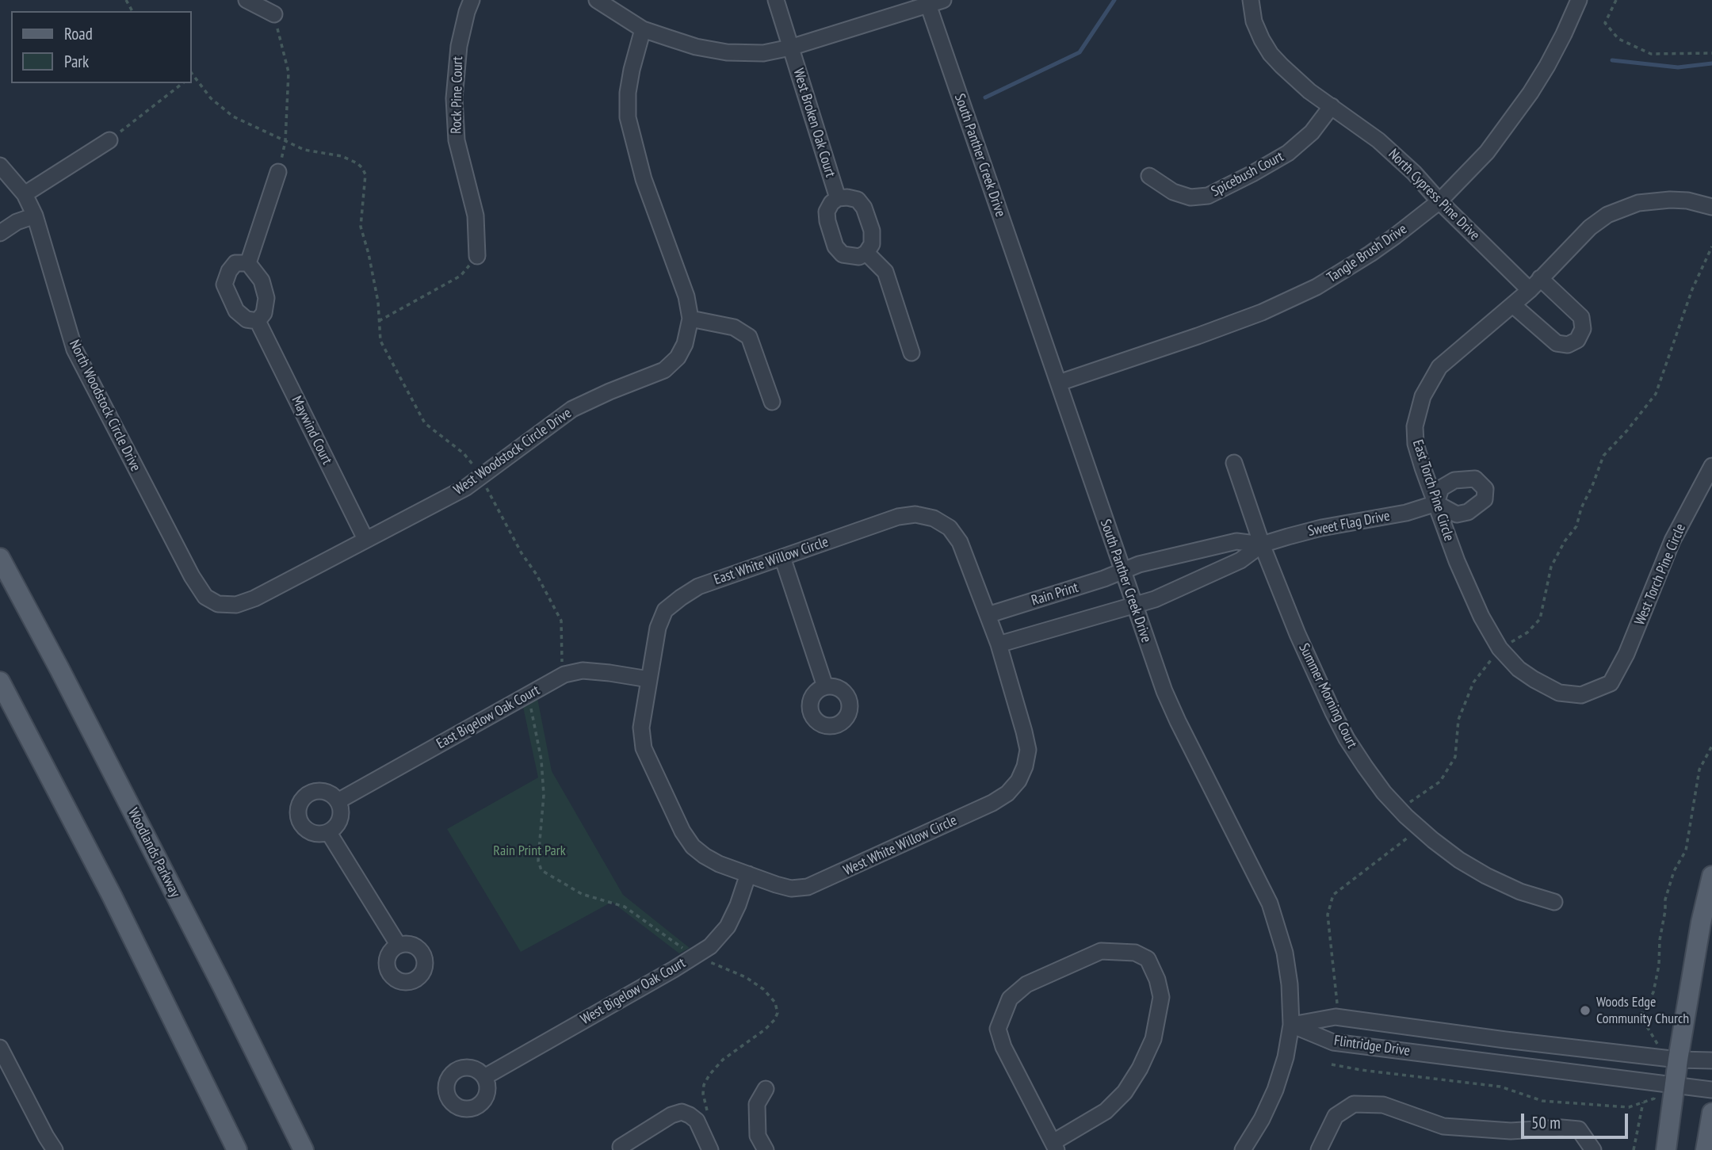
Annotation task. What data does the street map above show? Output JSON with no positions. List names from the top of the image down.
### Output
{
  "streets": {
    "main road": ["Woodlands Parkway"],
    "street": [
      "Rock Pine Court",
      "West Broken Oak Court",
      "South Panther Creek Drive",
      "Spicebush Court",
      "North Cypress Pine Drive",
      "Tangle Brush Drive",
      "North Woodstock Circle Drive",
      "Maywind Court",
      "West Woodstock Circle Drive",
      "East Torch Pine Circle",
      "Sweet Flag Drive",
      "East White Willow Circle",
      "West Torch Pine Circle",
      "Rain Print",
      "Summer Morning Court",
      "East Bigelow Oak Court",
      "West White Willow Circle",
      "West Bigelow Oak Court",
      "Flintridge Drive"
    ]
  },
  "crossings": [
    ["South Panther Creek Drive", "Tangle Brush Drive"],
    ["South Panther Creek Drive", "Sweet Flag Drive"],
    ["South Panther Creek Drive", "Rain Print"],
    ["South Panther Creek Drive", "Flintridge Drive"],
    ["Spicebush Court", "North Cypress Pine Drive"],
    ["North Cypress Pine Drive", "Tangle Brush Drive"],
    ["North Cypress Pine Drive", "East Torch Pine Circle"],
    ["North Woodstock Circle Drive", "West Woodstock Circle Drive"],
    ["Maywind Court", "West Woodstock Circle Drive"],
    ["East Torch Pine Circle", "Sweet Flag Drive"],
    ["East Torch Pine Circle", "West Torch Pine Circle"],
    ["Sweet Flag Drive", "Rain Print"],
    ["Sweet Flag Drive", "Summer Morning Court"],
    ["East White Willow Circle", "Rain Print"],
    ["East White Willow Circle", "East Bigelow Oak Court"],
    ["East White Willow Circle", "West White Willow Circle"],
    ["West White Willow Circle", "West Bigelow Oak Court"]
  ],
  "parks": ["Rain Print Park"],
  "places": ["Woods Edge Community Church"],
  "legend": ["Road", "Park"],
  "scale_bar": "50 m"
}
